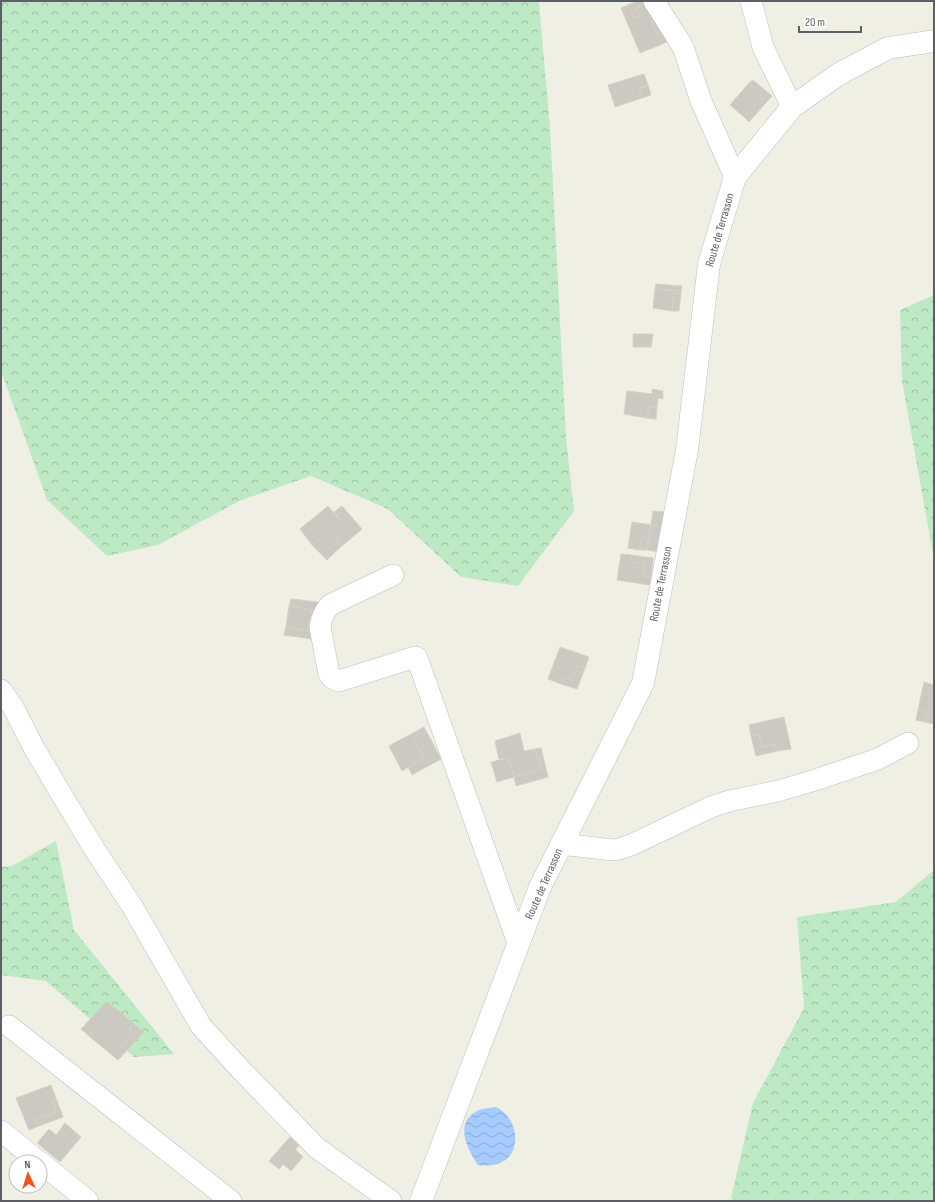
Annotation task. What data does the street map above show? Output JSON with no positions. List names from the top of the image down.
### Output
{
  "streets": {
    "street": ["Route de Terrasson"]
  },
  "scale_bar": "20 m",
  "north": "top"
}
